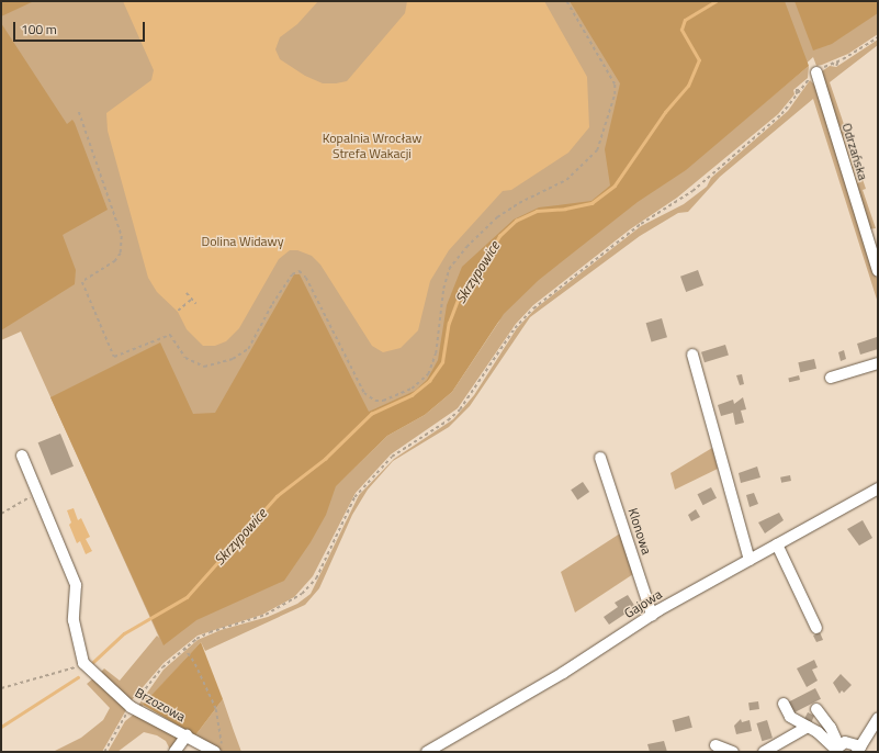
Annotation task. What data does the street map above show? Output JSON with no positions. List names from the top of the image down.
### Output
{
  "streets": {
    "street": [
      "Odrzańska",
      "Klonowa",
      "Gajowa",
      "Brzozowa"
    ]
  },
  "crossings": [
    ["Klonowa", "Gajowa"]
  ],
  "water": ["Skrzypowice"],
  "parks": ["Kopalnia Wrocław Strefa Wakacji", "Dolina Widawy"],
  "scale_bar": "100 m"
}
